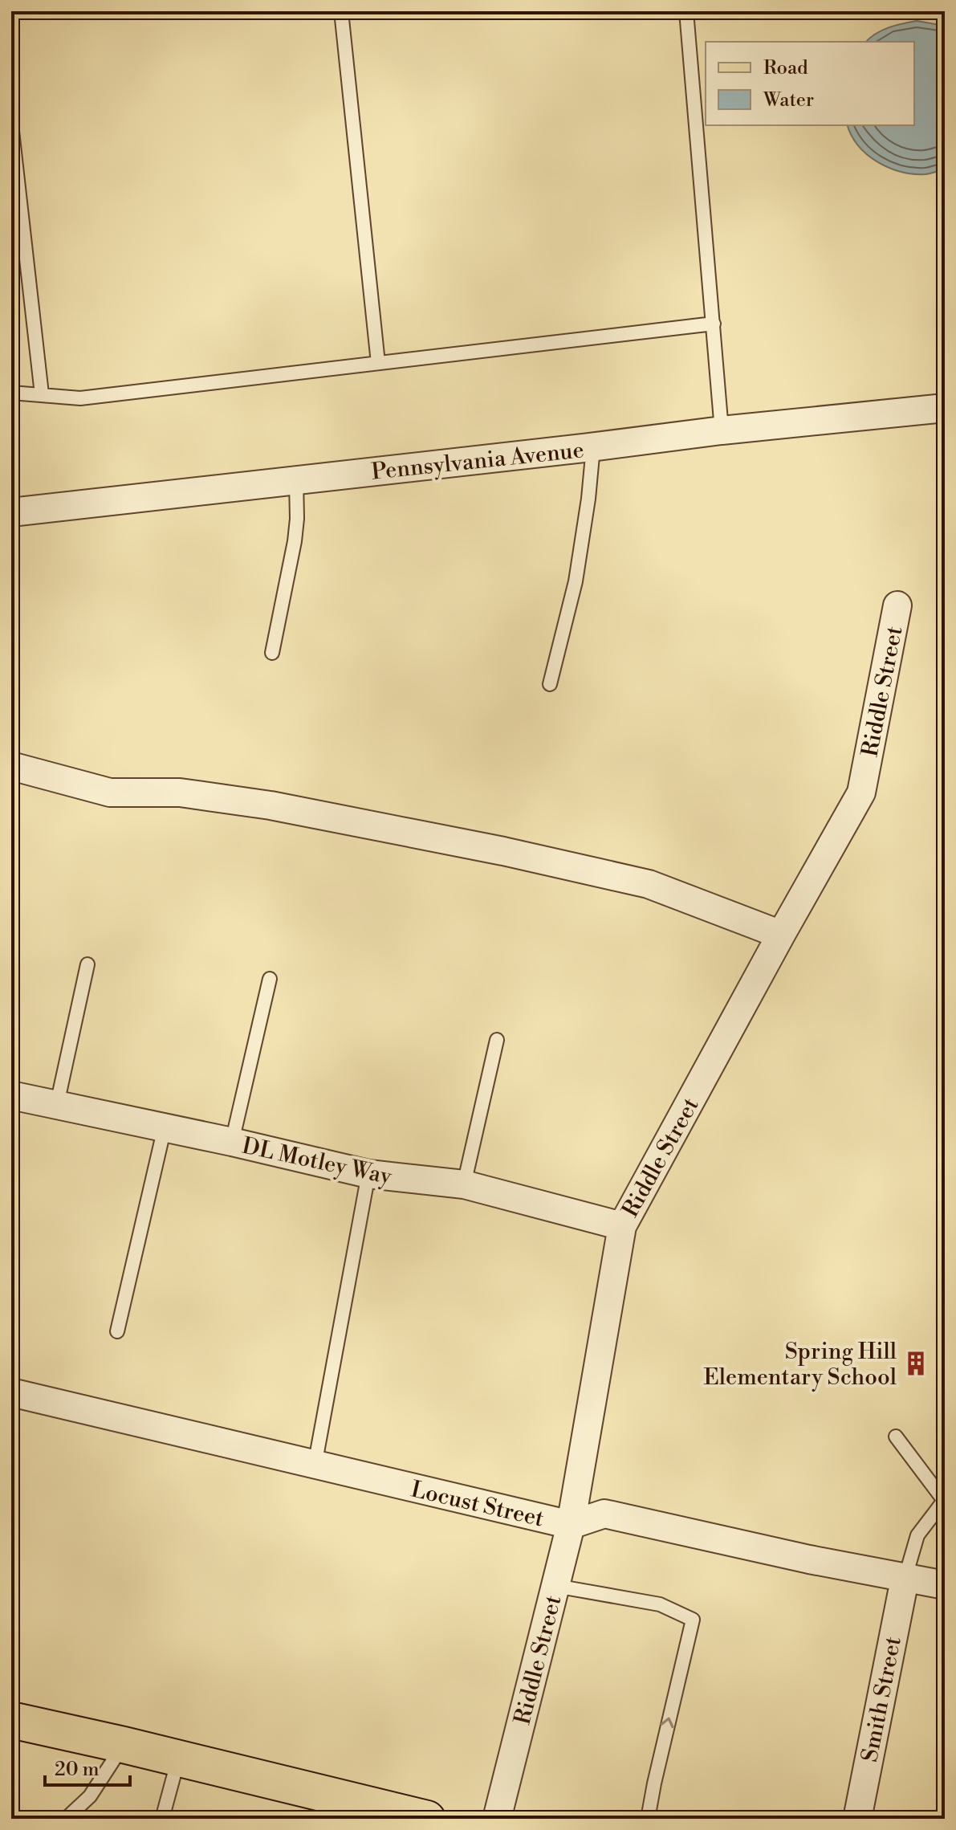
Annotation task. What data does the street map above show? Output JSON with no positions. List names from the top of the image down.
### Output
{
  "streets": {
    "street": [
      "Pennsylvania Avenue",
      "Riddle Street",
      "DL Motley Way",
      "Locust Street",
      "Smith Street"
    ]
  },
  "crossings": [
    ["Riddle Street", "DL Motley Way"],
    ["Riddle Street", "Locust Street"],
    ["Locust Street", "Smith Street"]
  ],
  "places": {
    "building": ["Spring Hill Elementary School"]
  },
  "legend": ["Road", "Water"],
  "scale_bar": "20 m"
}
